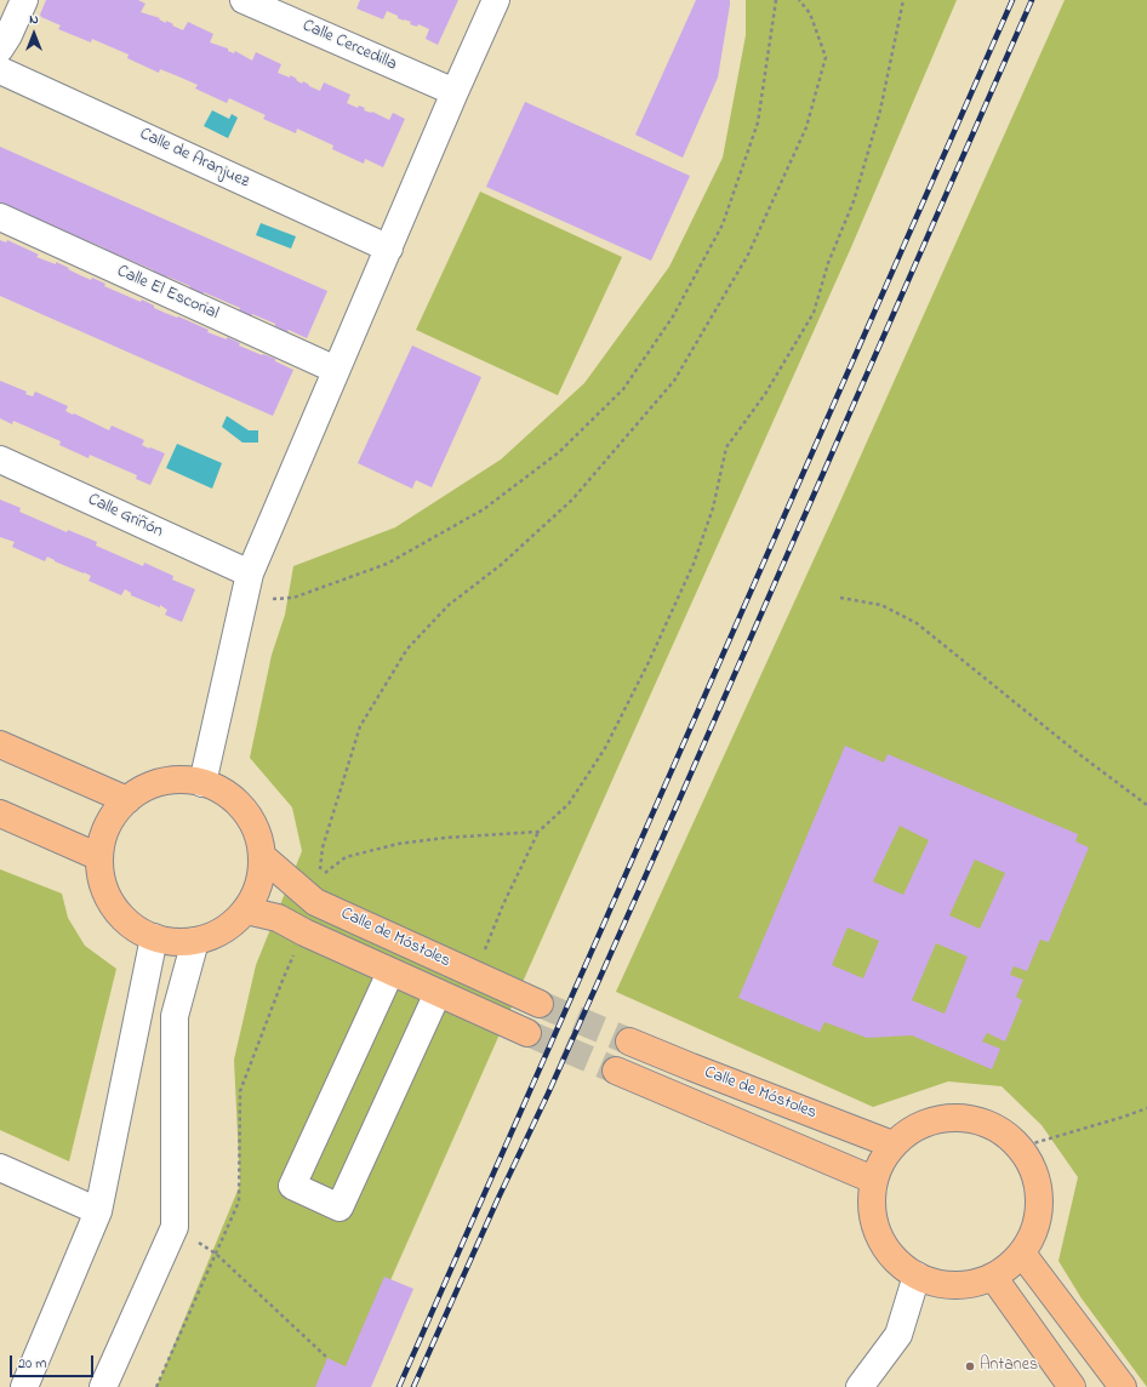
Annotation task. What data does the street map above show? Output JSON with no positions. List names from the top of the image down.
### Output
{
  "streets": {
    "main road": ["Calle de Móstoles"],
    "street": [
      "Calle Cercedilla",
      "Calle de Aranjuez",
      "Calle El Escorial",
      "Calle Griñón"
    ]
  },
  "places": ["Antanes"],
  "scale_bar": "20 m",
  "north": "top"
}
